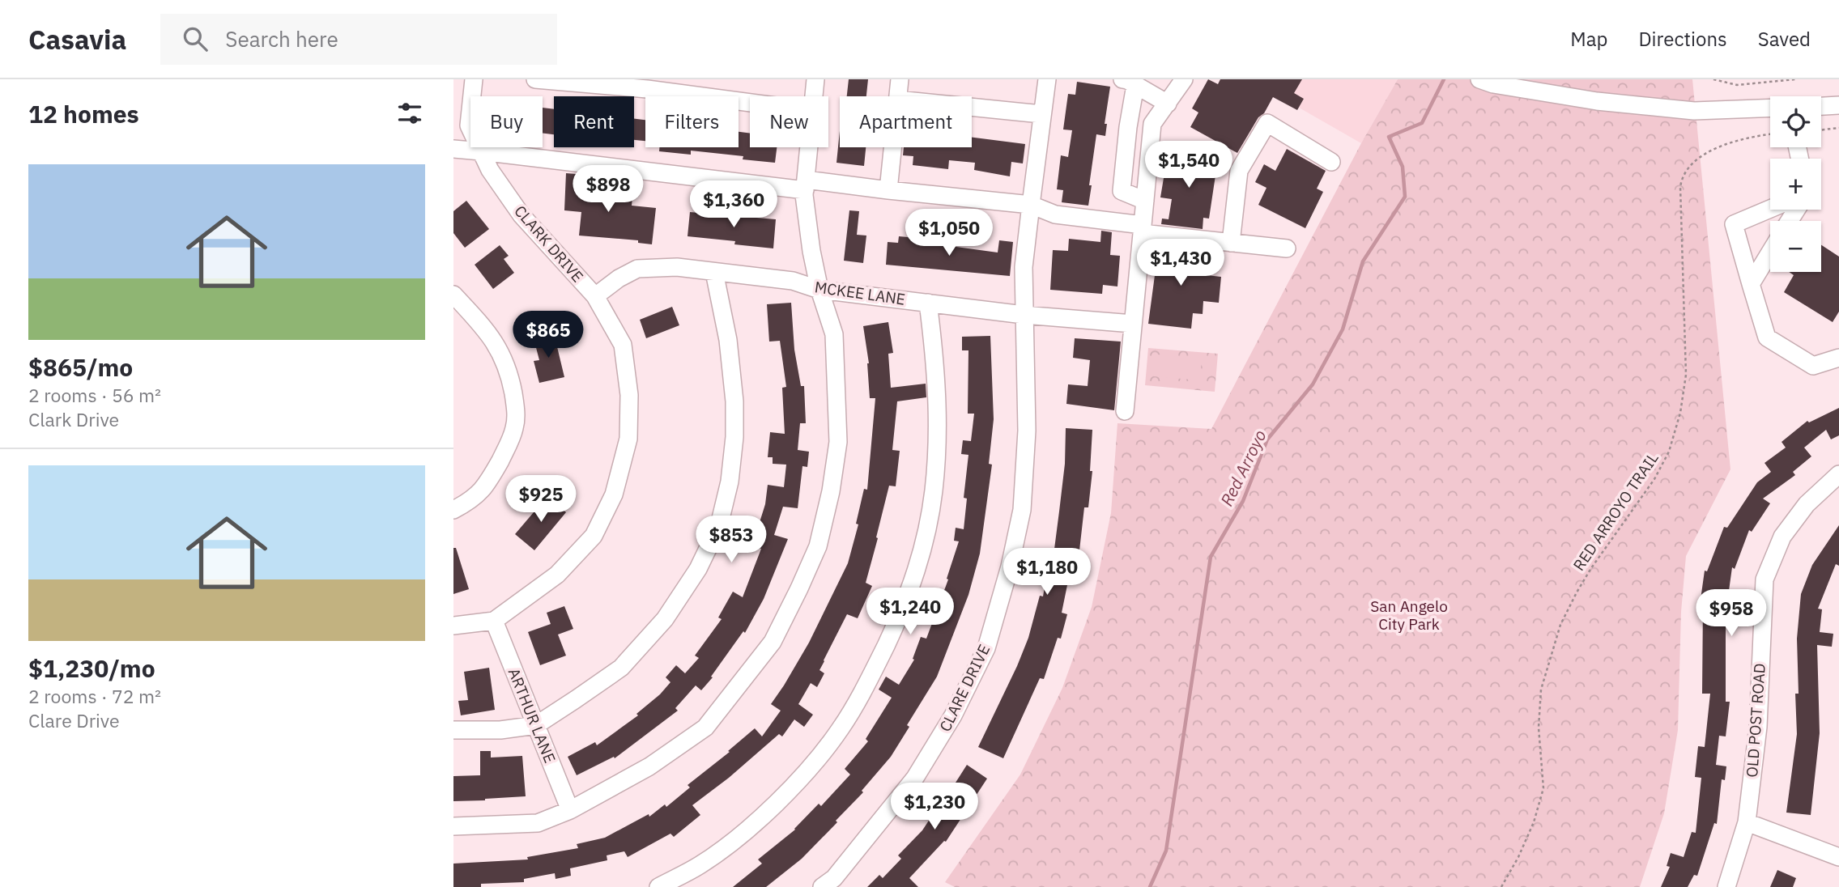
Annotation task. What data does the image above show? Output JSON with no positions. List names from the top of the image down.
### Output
{
  "streets": {
    "street": [
      "CLARK DRIVE",
      "MCKEE LANE",
      "CLARE DRIVE",
      "ARTHUR LANE",
      "OLD POST ROAD"
    ],
    "path": ["RED ARROYO TRAIL"]
  },
  "crossings": [
    ["CLARK DRIVE", "MCKEE LANE"],
    ["CLARK DRIVE", "ARTHUR LANE"],
    ["MCKEE LANE", "CLARE DRIVE"]
  ],
  "water": ["Red Arroyo"],
  "parks": ["San Angelo City Park"],
  "page": {
    "header": "Casavia",
    "search": "Search here",
    "nav": ["Map", "Directions", "Saved"],
    "heading": "12 homes",
    "map_buttons": ["+", "−"],
    "chip": [
      "Buy",
      "Rent",
      "Filters",
      "New",
      "Apartment"
    ],
    "price": [
      "$1,540",
      "$898",
      "$1,360",
      "$1,050",
      "$1,430",
      "$865",
      "$925",
      "$853",
      "$1,180",
      "$1,240",
      "$958",
      "$1,230"
    ],
    "list": [
      {
        "name": "$865/mo",
        "note": "2 rooms · 56 m² · Clark Drive"
      },
      {
        "name": "$1,230/mo",
        "note": "2 rooms · 72 m² · Clare Drive"
      }
    ]
  }
}
